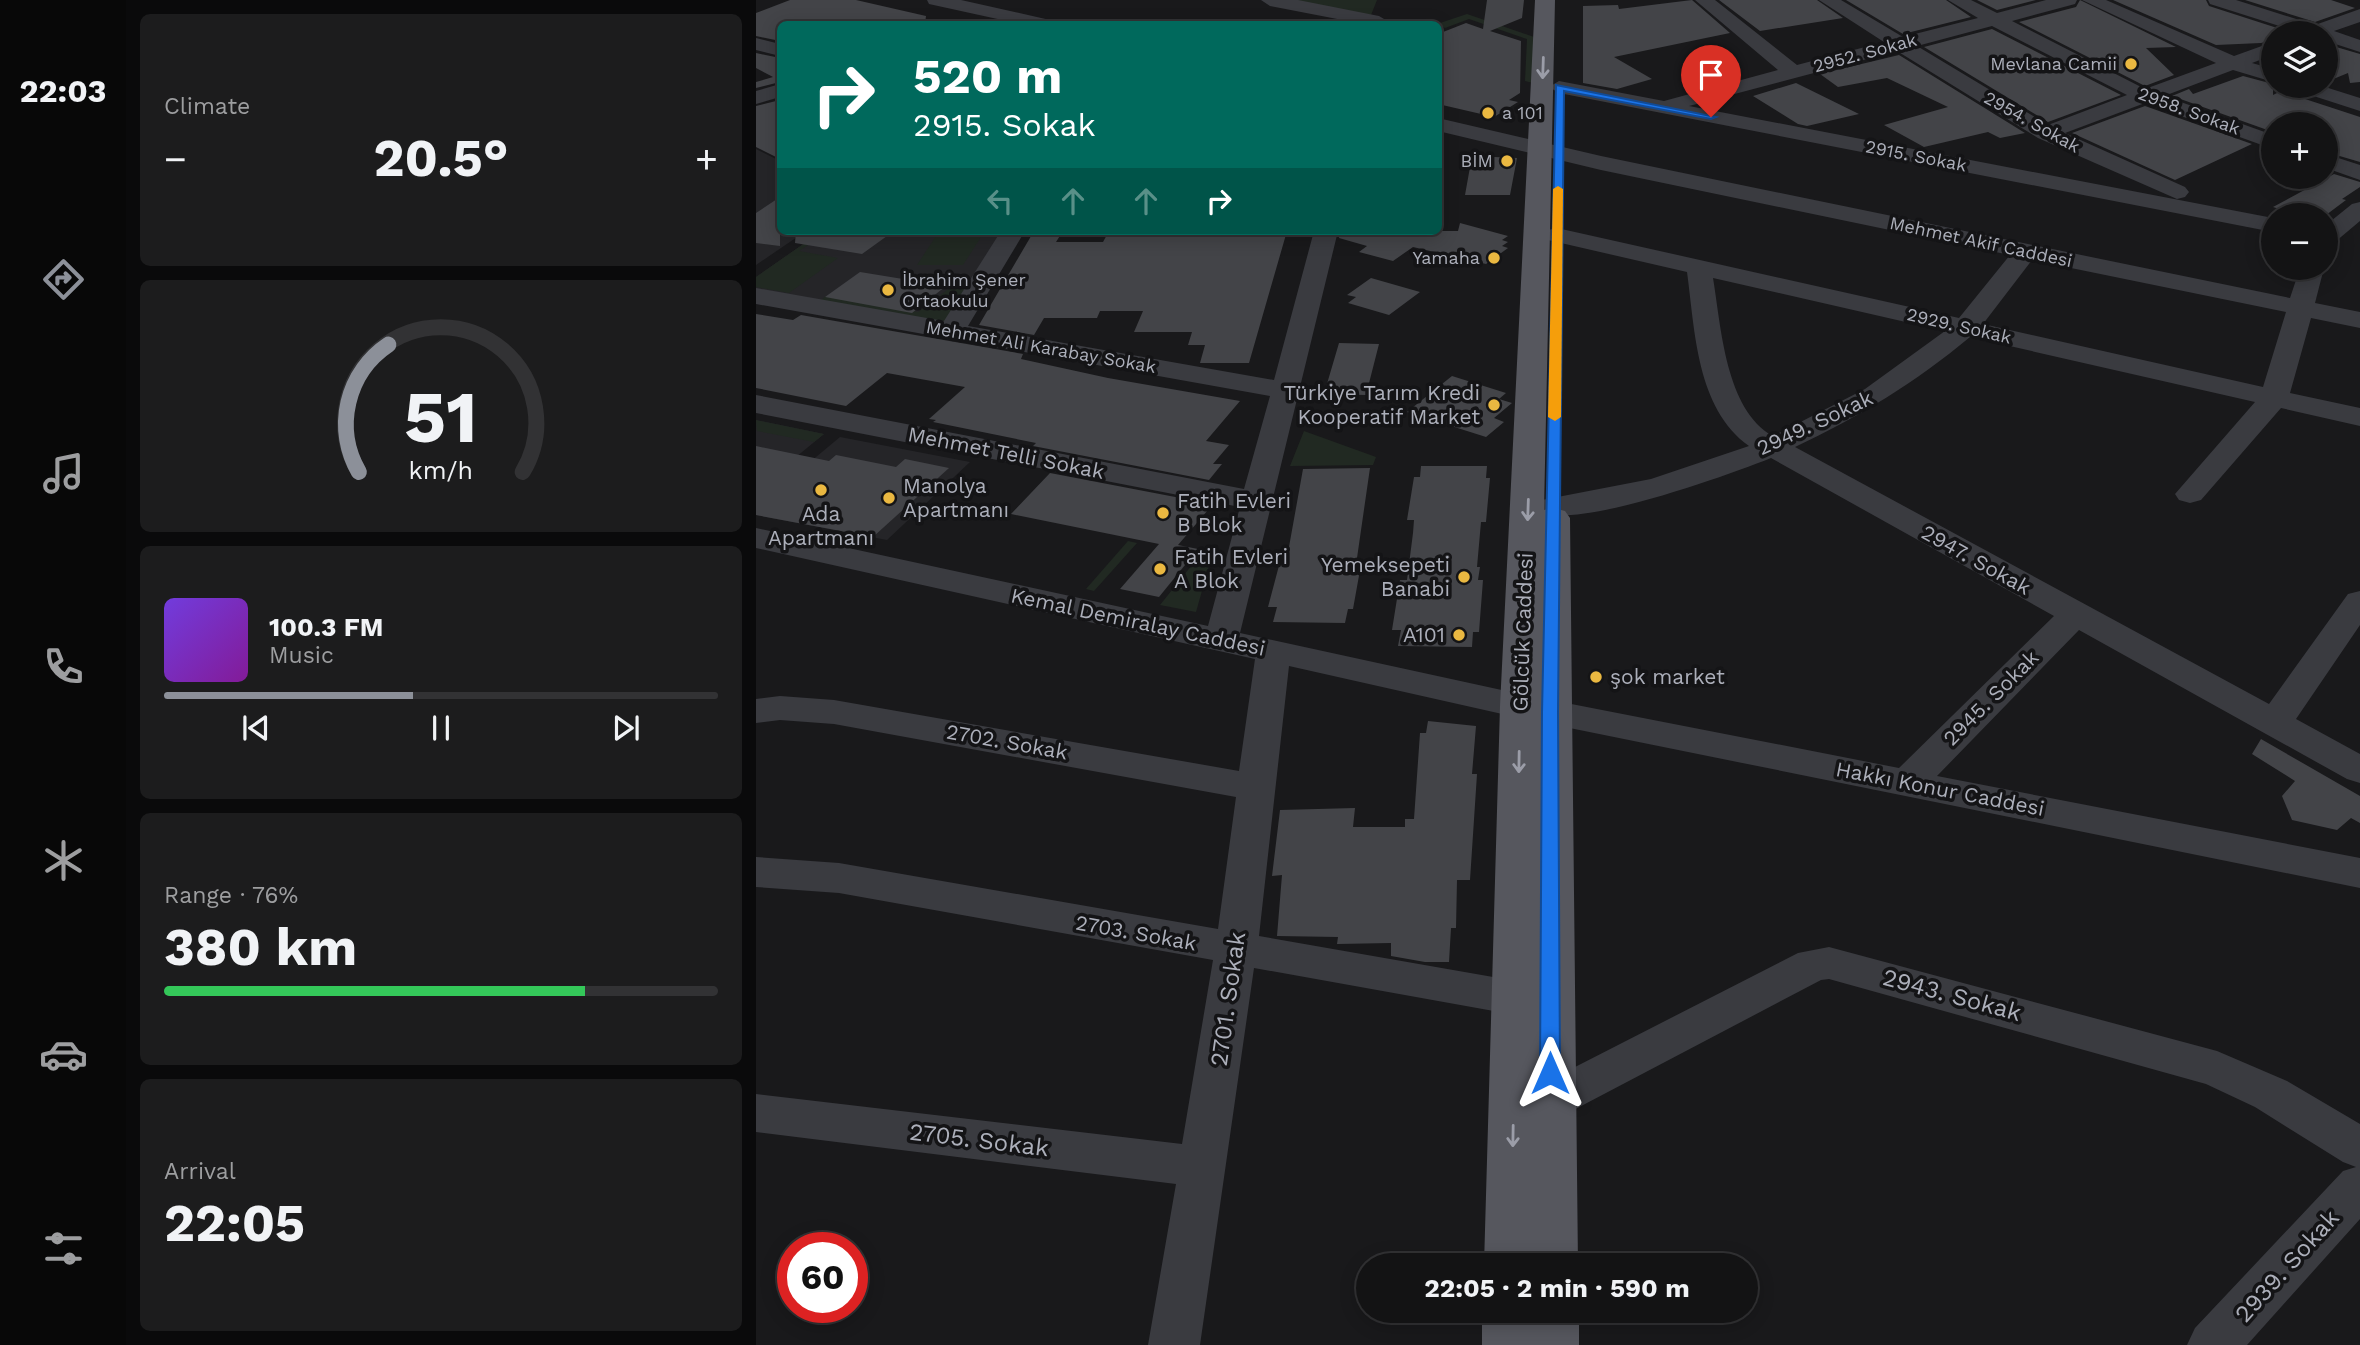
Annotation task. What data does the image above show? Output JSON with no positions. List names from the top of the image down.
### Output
{
  "streets": {
    "main road": ["Gölcük Caddesi"],
    "street": [
      "2952. Sokak",
      "2958. Sokak",
      "2954. Sokak",
      "2915. Sokak",
      "Mehmet Akif Caddesi",
      "2929. Sokak",
      "Mehmet Ali Karabay Sokak",
      "2949. Sokak",
      "Mehmet Telli Sokak",
      "2947. Sokak",
      "Kemal Demiralay Caddesi",
      "2945. Sokak",
      "2702. Sokak",
      "Hakkı Konur Caddesi",
      "2703. Sokak",
      "2943. Sokak",
      "2701. Sokak",
      "2705. Sokak",
      "2939. Sokak"
    ]
  },
  "crossings": [
    ["2952. Sokak", "2958. Sokak"],
    ["2952. Sokak", "2954. Sokak"],
    ["2952. Sokak", "2915. Sokak"],
    ["2954. Sokak", "2915. Sokak"],
    ["2915. Sokak", "Gölcük Caddesi"],
    ["Mehmet Akif Caddesi", "2949. Sokak"],
    ["Mehmet Akif Caddesi", "Gölcük Caddesi"],
    ["2929. Sokak", "2949. Sokak"],
    ["2929. Sokak", "2947. Sokak"],
    ["2929. Sokak", "Gölcük Caddesi"],
    ["2949. Sokak", "2947. Sokak"],
    ["2949. Sokak", "Gölcük Caddesi"],
    ["2947. Sokak", "2945. Sokak"],
    ["Kemal Demiralay Caddesi", "Gölcük Caddesi"],
    ["Kemal Demiralay Caddesi", "Hakkı Konur Caddesi"],
    ["Kemal Demiralay Caddesi", "2701. Sokak"],
    ["Gölcük Caddesi", "Hakkı Konur Caddesi"],
    ["Gölcük Caddesi", "2703. Sokak"],
    ["Gölcük Caddesi", "2943. Sokak"],
    ["2945. Sokak", "Hakkı Konur Caddesi"],
    ["2702. Sokak", "2701. Sokak"],
    ["2703. Sokak", "2701. Sokak"],
    ["2701. Sokak", "2705. Sokak"]
  ],
  "places": [
    "Mevlana Camii",
    "a 101",
    "BİM",
    "Yamaha",
    "İbrahim Şener Ortaokulu",
    "Türkiye Tarım Kredi Kooperatif Market",
    "Ada Apartmanı",
    "Manolya Apartmanı",
    "Fatih Evleri B Blok",
    "Fatih Evleri A Blok",
    "Yemeksepeti Banabi",
    "A101",
    "şok market"
  ],
  "page": {
    "tabs": "22:03",
    "tile": [
      "Climate",
      ["Range · 76%", "380 km"],
      ["Arrival", "22:05"]
    ],
    "map_buttons": ["+", "−"],
    "turn": ["520 m", "2915. Sokak"],
    "heat": ["−", "20.5°", "+"],
    "song": ["100.3 FM", "Music"],
    "limit": "60",
    "trip": "22:05 · 2 min · 590 m",
    "gauge": ["51", "km/h"]
  }
}
